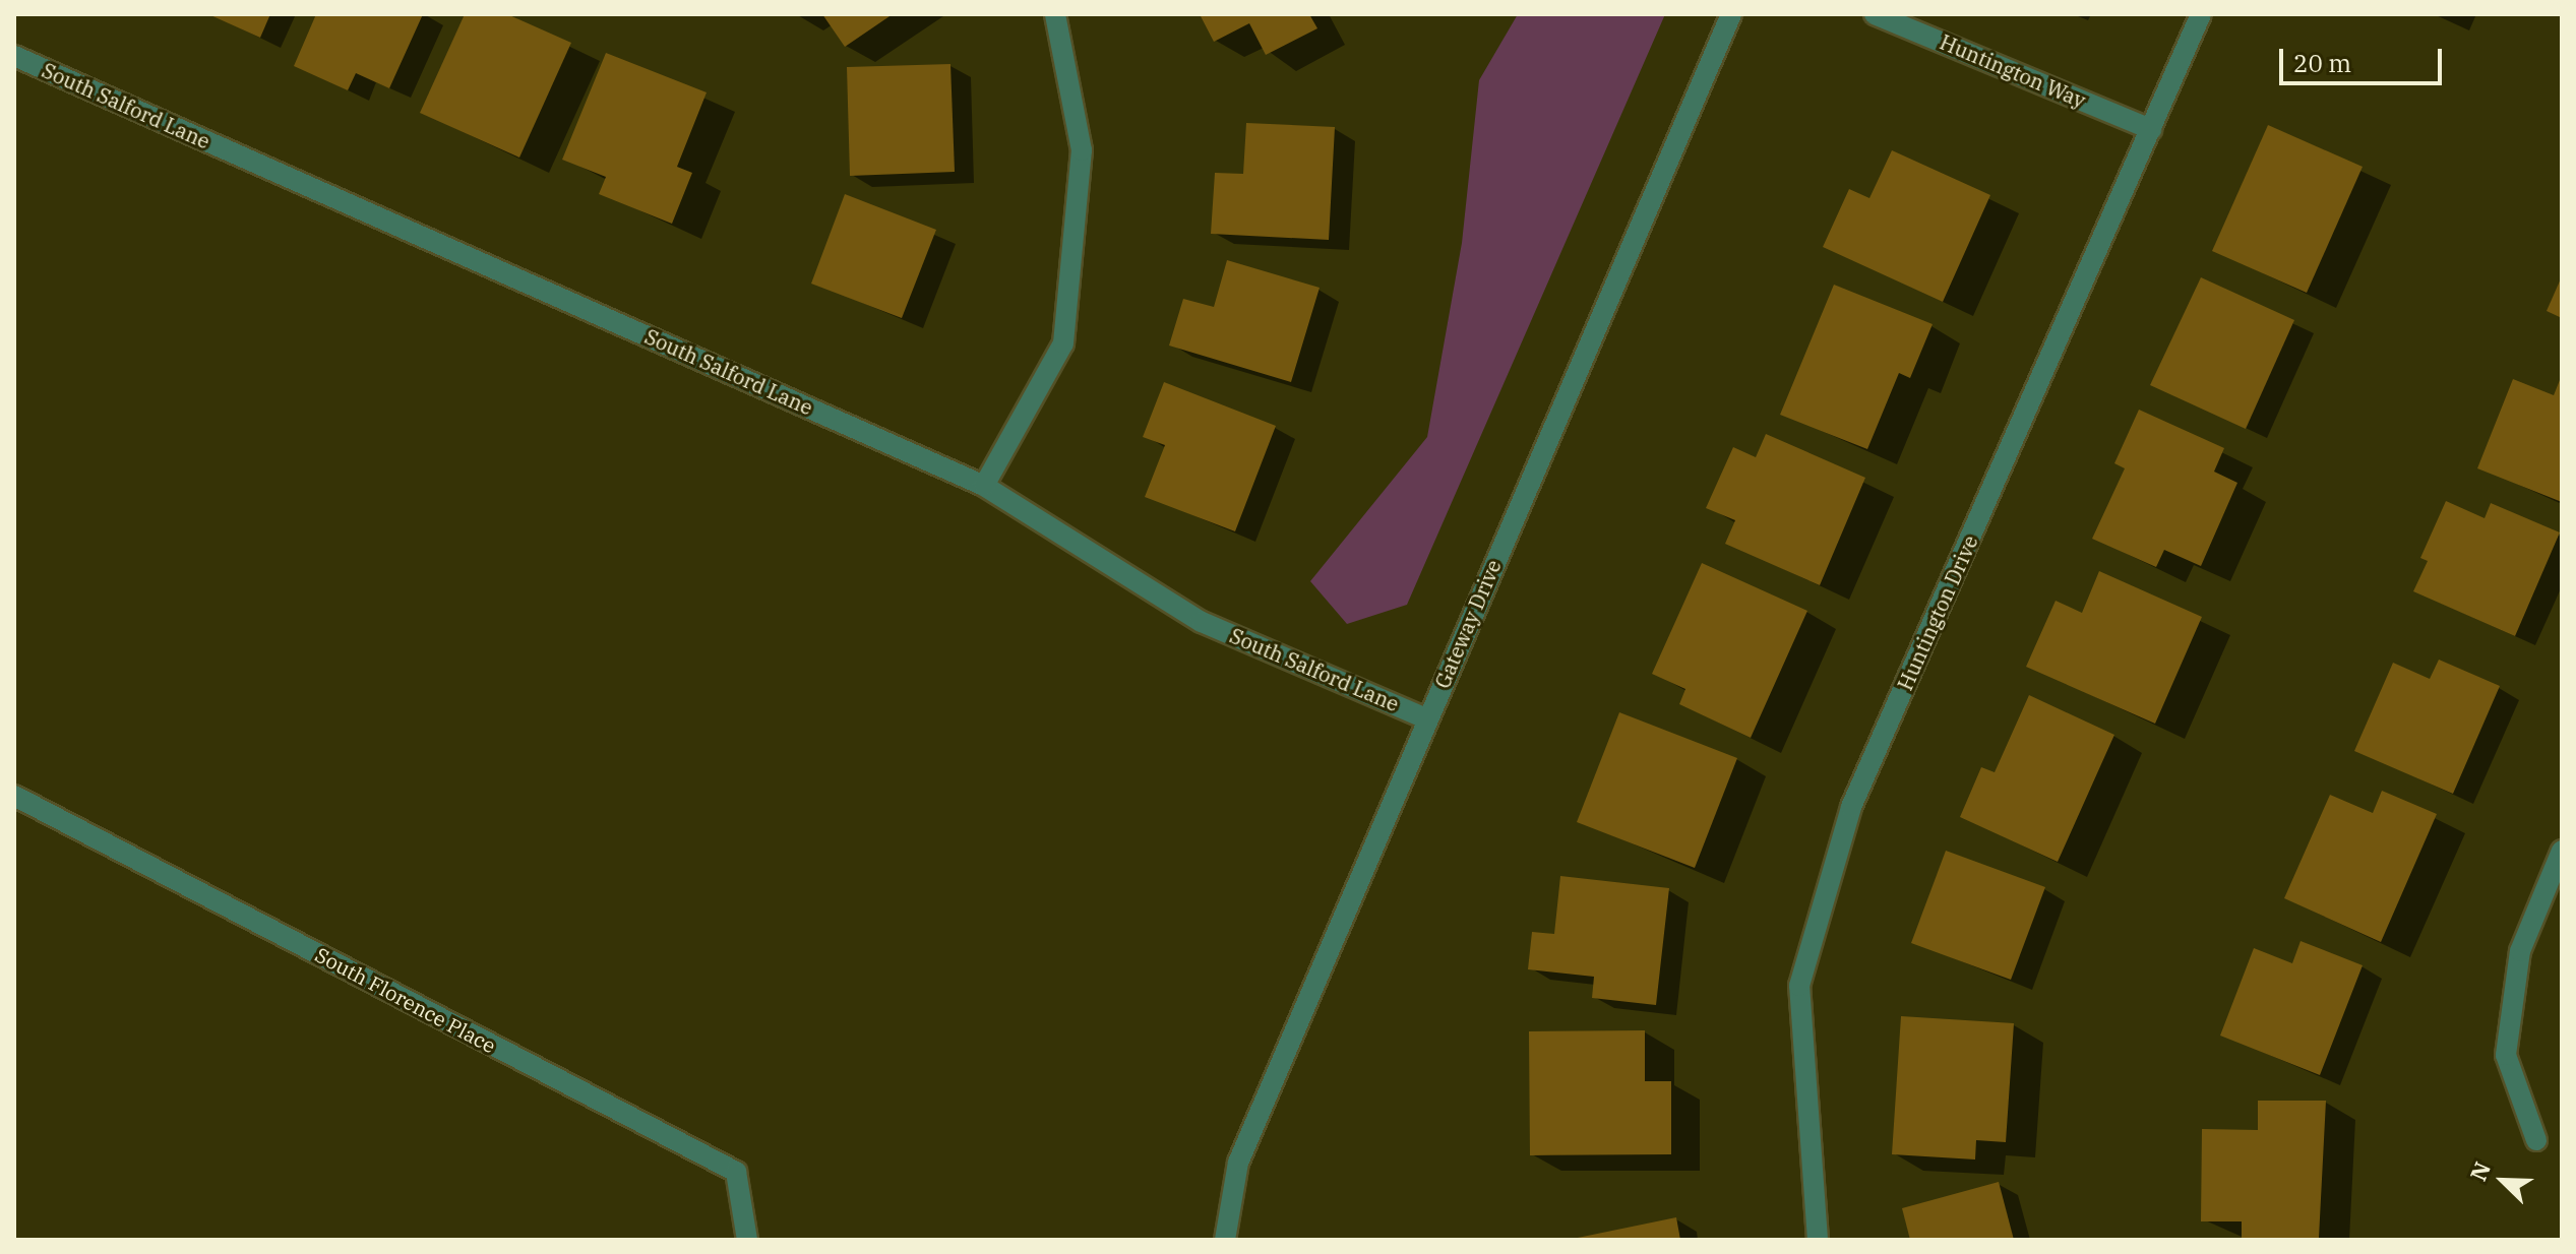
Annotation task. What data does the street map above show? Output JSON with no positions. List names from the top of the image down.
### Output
{
  "streets": {
    "street": [
      "Huntington Way",
      "South Salford Lane",
      "Huntington Drive",
      "Gateway Drive",
      "South Florence Place"
    ]
  },
  "crossings": [
    ["Huntington Way", "Huntington Drive"],
    ["South Salford Lane", "Gateway Drive"]
  ],
  "scale_bar": "20 m",
  "north": "top left"
}
